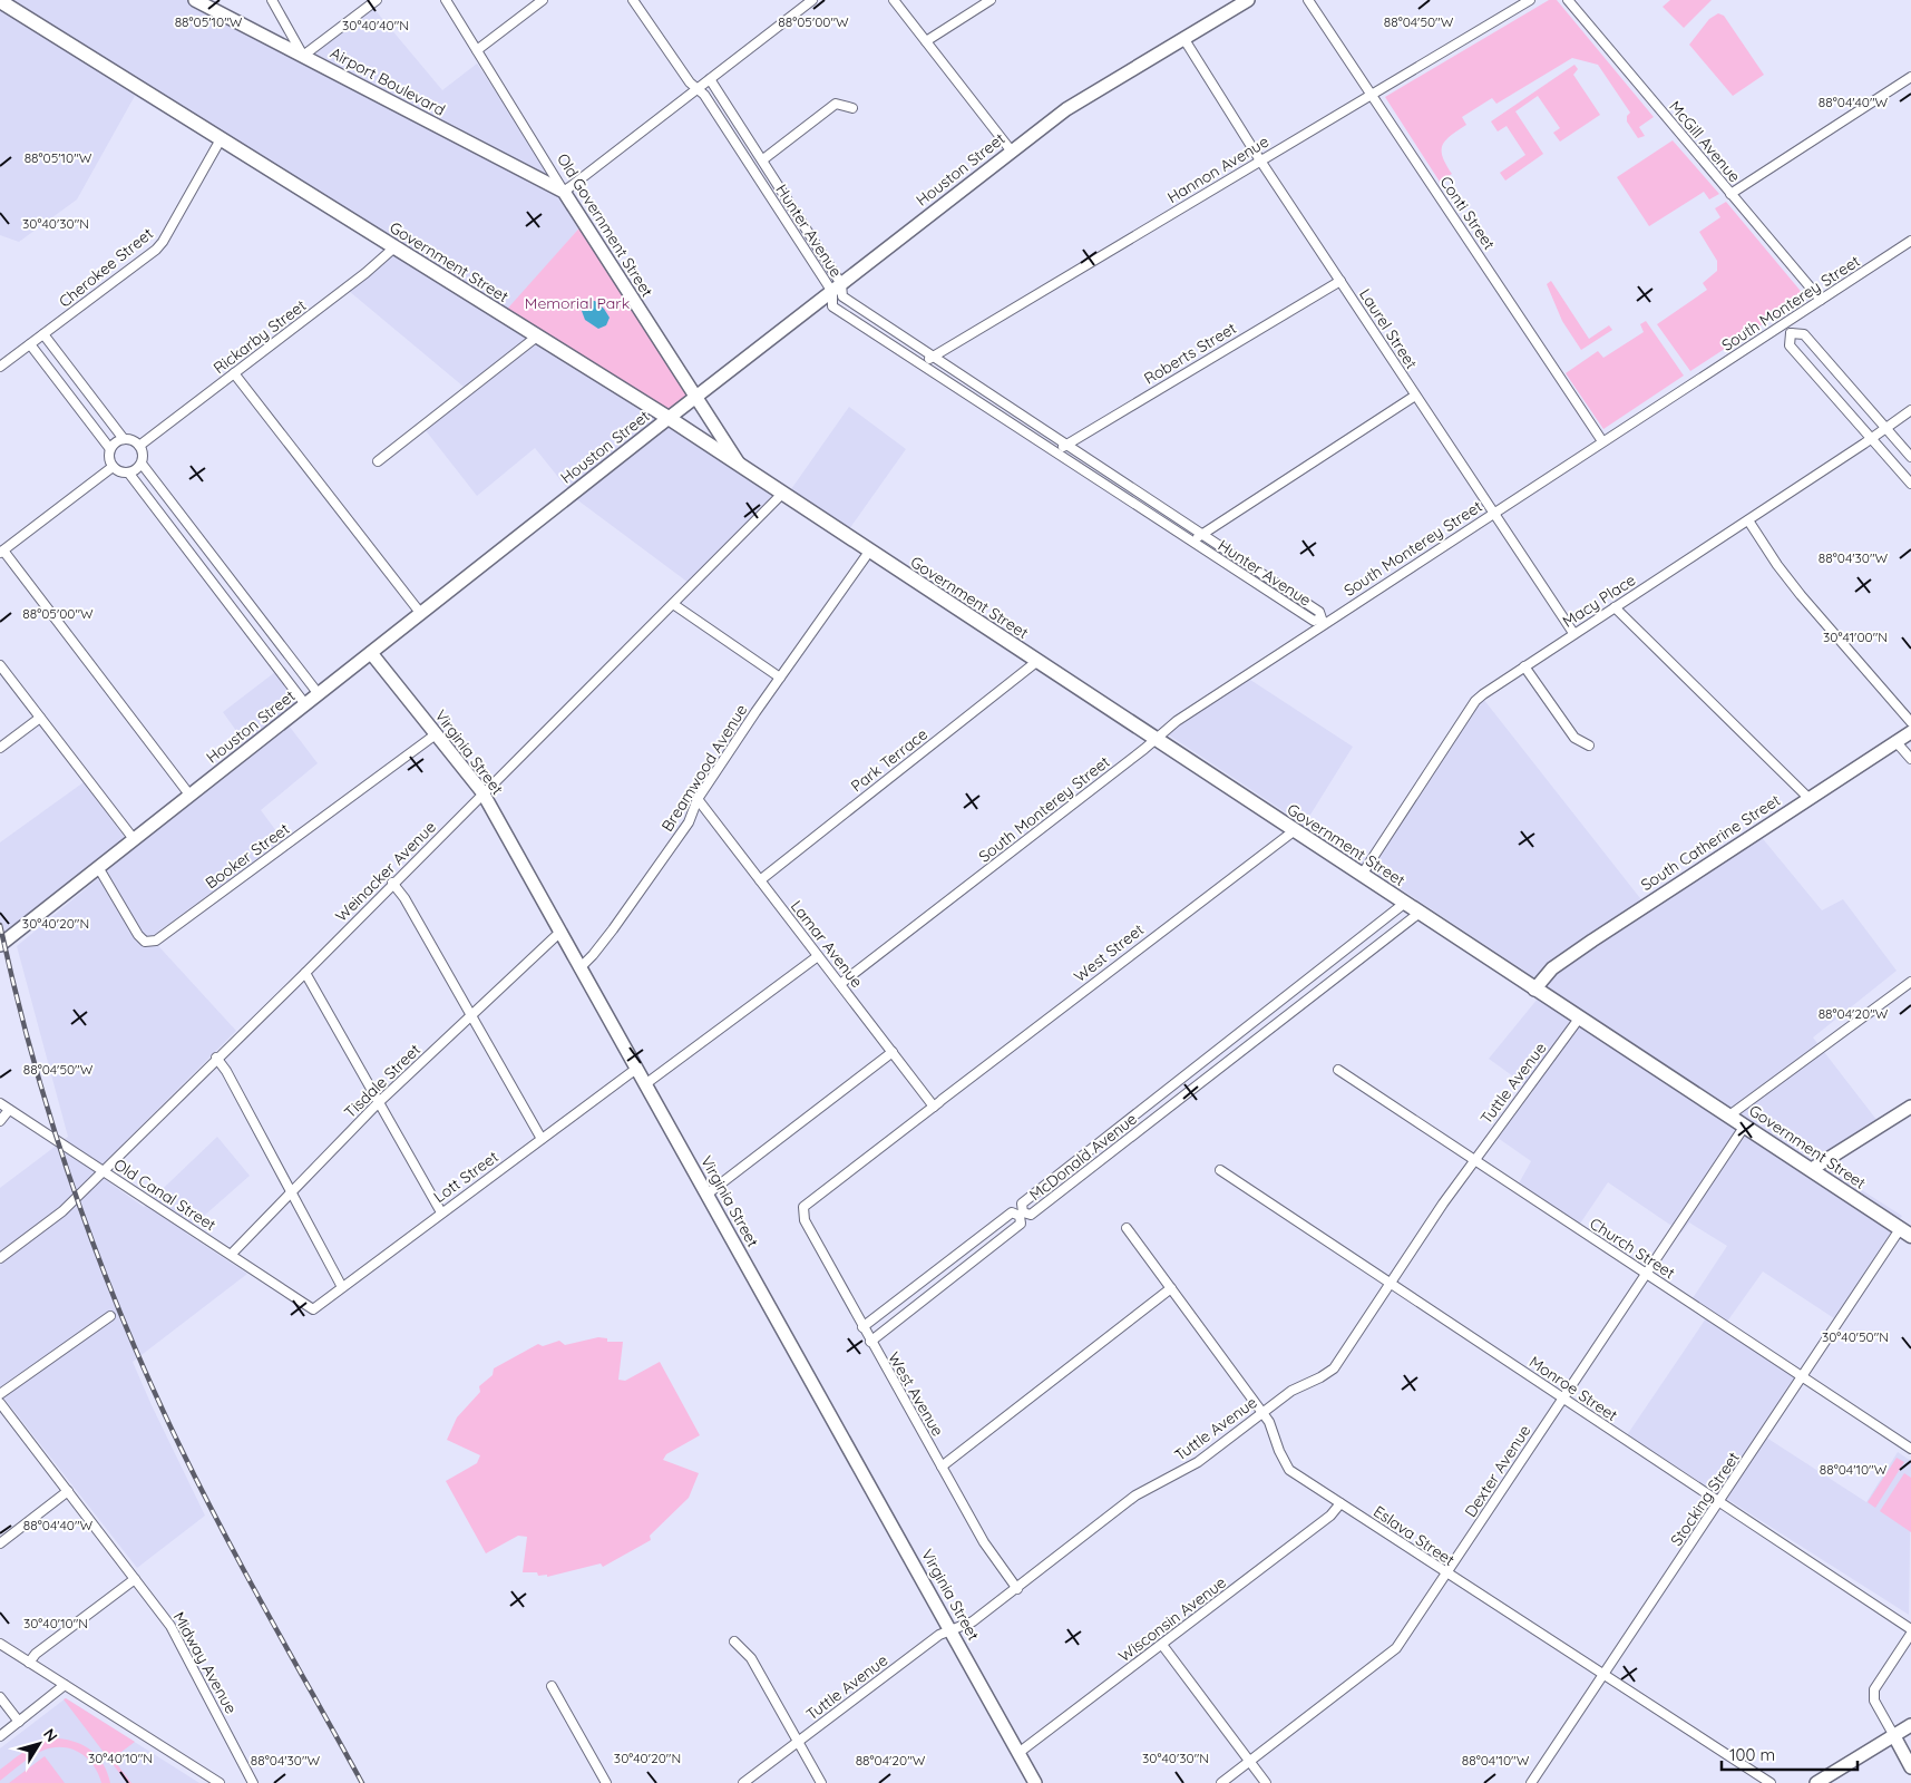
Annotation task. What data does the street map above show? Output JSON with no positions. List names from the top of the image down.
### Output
{
  "streets": {
    "main road": ["Government Street"],
    "street": [
      "Airport Boulevard",
      "McGill Avenue",
      "Houston Street",
      "Hannon Avenue",
      "Conti Street",
      "Old Government Street",
      "Hunter Avenue",
      "Cherokee Street",
      "South Monterey Street",
      "Laurel Street",
      "Rickarby Street",
      "Roberts Street",
      "Macy Place",
      "Virginia Street",
      "Park Terrace",
      "Breamwood Avenue",
      "South Catherine Street",
      "Booker Street",
      "Weinacker Avenue",
      "Lamar Avenue",
      "West Street",
      "Tisdale Street",
      "Tuttle Avenue",
      "McDonald Avenue",
      "Lott Street",
      "Old Canal Street",
      "Church Street",
      "Monroe Street",
      "West Avenue",
      "Dexter Avenue",
      "Stocking Street",
      "Eslava Street",
      "Wisconsin Avenue",
      "Midway Avenue"
    ]
  },
  "crossings": [
    ["Airport Boulevard", "Old Government Street"],
    ["McGill Avenue", "South Monterey Street"],
    ["Houston Street", "Old Government Street"],
    ["Houston Street", "Hunter Avenue"],
    ["Houston Street", "Government Street"],
    ["Houston Street", "Laurel Street"],
    ["Houston Street", "Virginia Street"],
    ["Houston Street", "Booker Street"],
    ["Hannon Avenue", "Conti Street"],
    ["Hannon Avenue", "Hunter Avenue"],
    ["Hannon Avenue", "Laurel Street"],
    ["Conti Street", "South Monterey Street"],
    ["Old Government Street", "Government Street"],
    ["Hunter Avenue", "South Monterey Street"],
    ["Hunter Avenue", "Roberts Street"],
    ["Government Street", "Cherokee Street"],
    ["Government Street", "South Monterey Street"],
    ["Government Street", "Rickarby Street"],
    ["Government Street", "Macy Place"],
    ["Government Street", "Park Terrace"],
    ["Government Street", "Breamwood Avenue"],
    ["Government Street", "South Catherine Street"],
    ["Government Street", "Weinacker Avenue"],
    ["Government Street", "West Street"],
    ["Government Street", "Tuttle Avenue"],
    ["Government Street", "McDonald Avenue"],
    ["Government Street", "Dexter Avenue"],
    ["Government Street", "Stocking Street"],
    ["South Monterey Street", "Laurel Street"],
    ["South Monterey Street", "Lamar Avenue"],
    ["Laurel Street", "Roberts Street"],
    ["Laurel Street", "Macy Place"],
    ["Virginia Street", "Breamwood Avenue"],
    ["Virginia Street", "Booker Street"],
    ["Virginia Street", "Weinacker Avenue"],
    ["Virginia Street", "Tisdale Street"],
    ["Virginia Street", "Tuttle Avenue"],
    ["Virginia Street", "Lott Street"],
    ["Virginia Street", "Wisconsin Avenue"],
    ["Park Terrace", "Lamar Avenue"],
    ["Breamwood Avenue", "Lamar Avenue"],
    ["Weinacker Avenue", "Old Canal Street"],
    ["Lamar Avenue", "West Street"],
    ["West Street", "West Avenue"],
    ["Tisdale Street", "Old Canal Street"],
    ["Tuttle Avenue", "Church Street"],
    ["Tuttle Avenue", "Monroe Street"],
    ["Tuttle Avenue", "West Avenue"],
    ["Tuttle Avenue", "Eslava Street"],
    ["McDonald Avenue", "West Avenue"],
    ["Lott Street", "Old Canal Street"],
    ["Church Street", "Dexter Avenue"],
    ["Church Street", "Stocking Street"],
    ["Monroe Street", "Dexter Avenue"],
    ["Monroe Street", "Stocking Street"],
    ["Dexter Avenue", "Eslava Street"],
    ["Stocking Street", "Eslava Street"],
    ["Eslava Street", "Wisconsin Avenue"]
  ],
  "parks": ["Memorial Park"],
  "scale_bar": "100 m",
  "north": "top right",
  "coordinates": [
    "88°05'10\"W",
    "88°05'00\"W",
    "88°04'50\"W",
    "30°40'40\"N",
    "88°04'40\"W",
    "30°40'30\"N",
    "88°04'30\"W",
    "30°41'00\"N",
    "30°40'20\"N",
    "88°04'20\"W",
    "30°40'50\"N",
    "88°04'10\"W",
    "30°40'10\"N"
  ]
}
